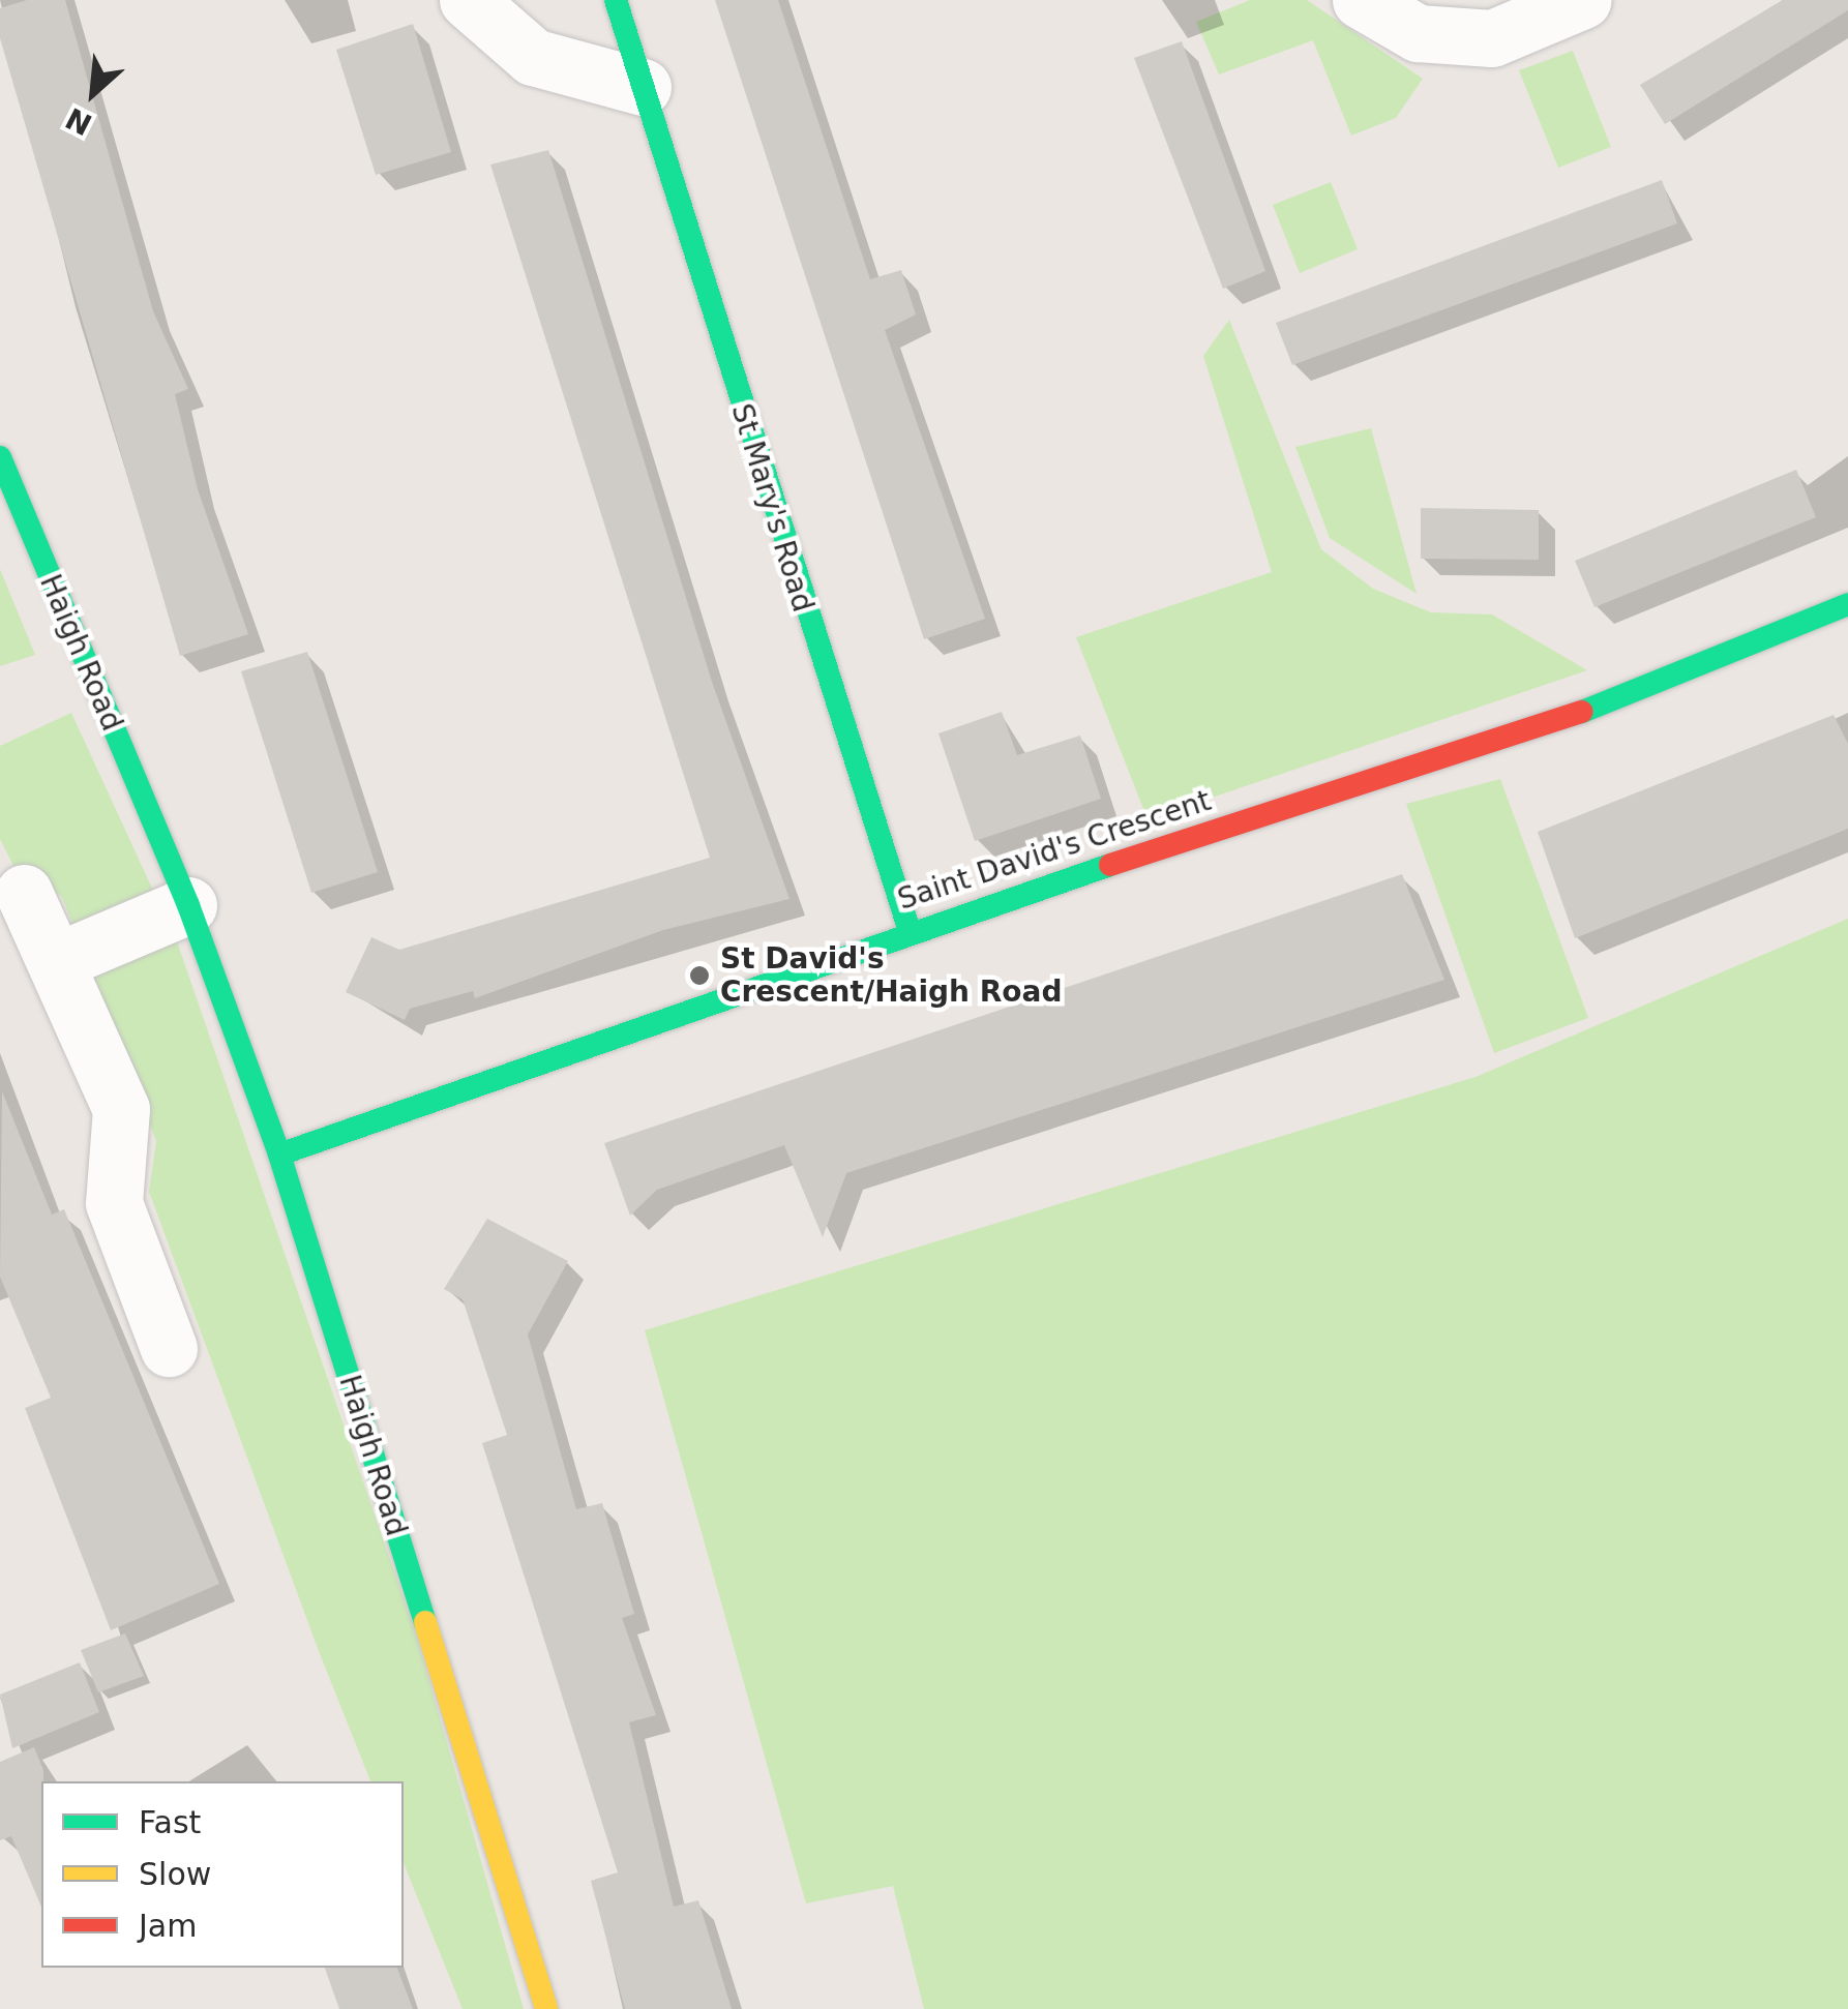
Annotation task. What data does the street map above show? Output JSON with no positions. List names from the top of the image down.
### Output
{
  "streets": {
    "street": ["St Mary's Road", "Haigh Road", "Saint David's Crescent"]
  },
  "crossings": [
    ["St Mary's Road", "Saint David's Crescent"],
    ["Haigh Road", "Saint David's Crescent"]
  ],
  "places": ["St David's Crescent/Haigh Road"],
  "legend": ["Fast", "Slow", "Jam"],
  "north": "bottom left"
}
